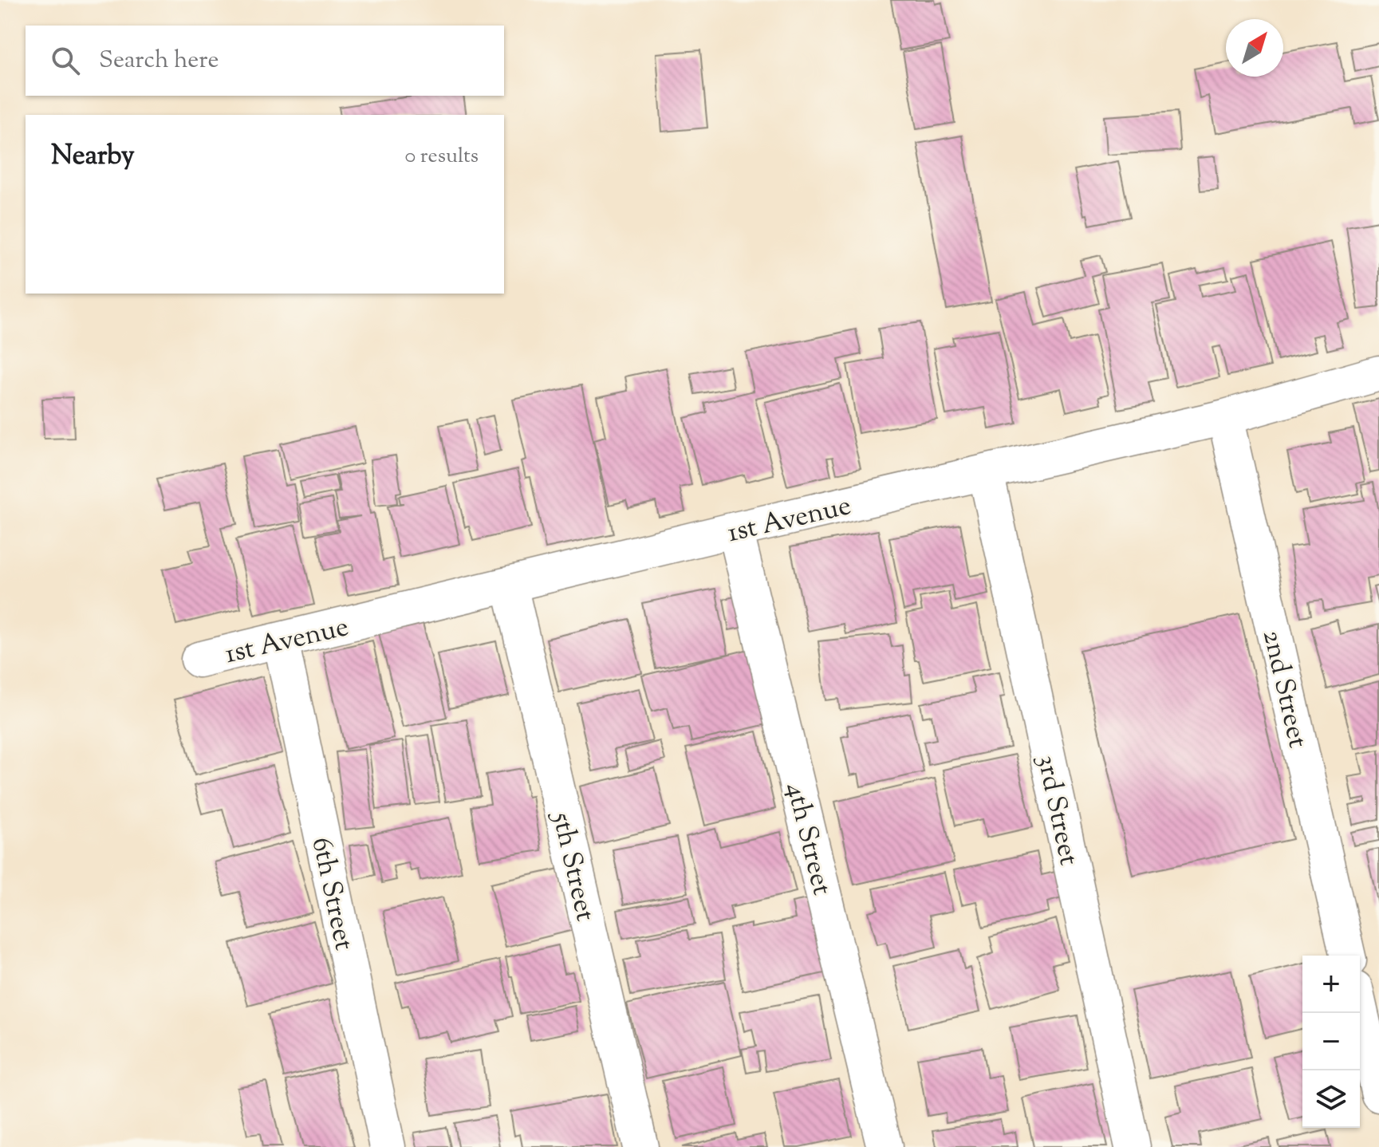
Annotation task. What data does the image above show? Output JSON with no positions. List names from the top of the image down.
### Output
{
  "streets": {
    "street": [
      "1st Avenue",
      "2nd Street",
      "3rd Street",
      "4th Street",
      "5th Street",
      "6th Street"
    ]
  },
  "crossings": [
    ["1st Avenue", "2nd Street"],
    ["1st Avenue", "3rd Street"],
    ["1st Avenue", "4th Street"],
    ["1st Avenue", "5th Street"],
    ["1st Avenue", "6th Street"]
  ],
  "north": "top right",
  "page": {
    "search": "Search here",
    "heading": ["Nearby", "0 results"],
    "map_buttons": ["+", "−"]
  }
}
